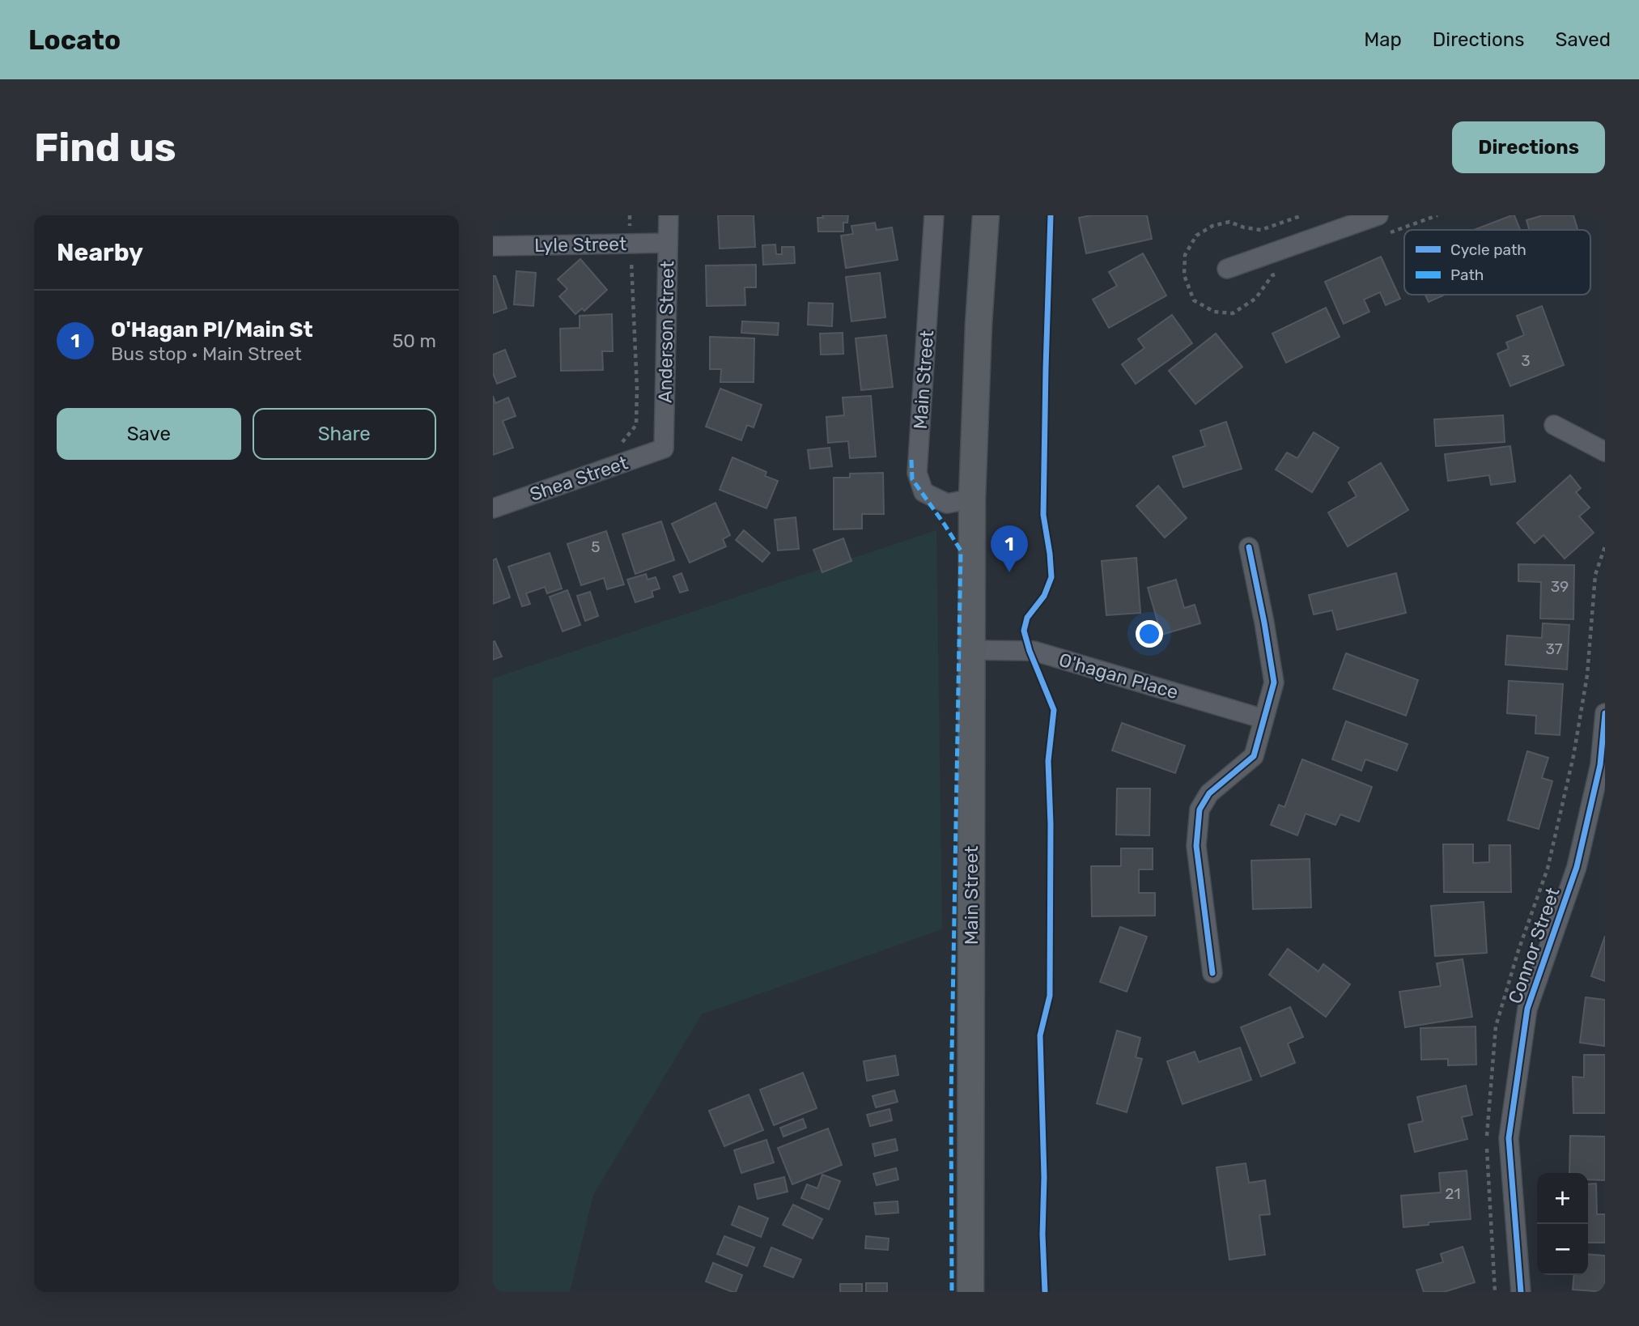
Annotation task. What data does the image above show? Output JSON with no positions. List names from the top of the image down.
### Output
{
  "streets": {
    "main road": ["Main Street"],
    "street": [
      "Lyle Street",
      "Anderson Street",
      "Shea Street",
      "O'hagan Place",
      "Connor Street"
    ]
  },
  "crossings": [
    ["Lyle Street", "Anderson Street"],
    ["Anderson Street", "Shea Street"],
    ["Main Street", "O'hagan Place"]
  ],
  "house_numbers": [
    "3",
    "5",
    "39",
    "37",
    "21"
  ],
  "legend": ["Cycle path", "Path"],
  "page": {
    "header": "Locato",
    "nav": ["Map", "Directions", "Saved"],
    "buttons": [
      "Directions",
      ["Save", "Share"]
    ],
    "title": "Find us",
    "heading": "Nearby",
    "list": [
      {
        "mark": "1",
        "name": "O'Hagan Pl/Main St",
        "note": "Bus stop · Main Street",
        "value": "50 m"
      }
    ],
    "pins": "1",
    "map_buttons": ["+", "−"]
  }
}
